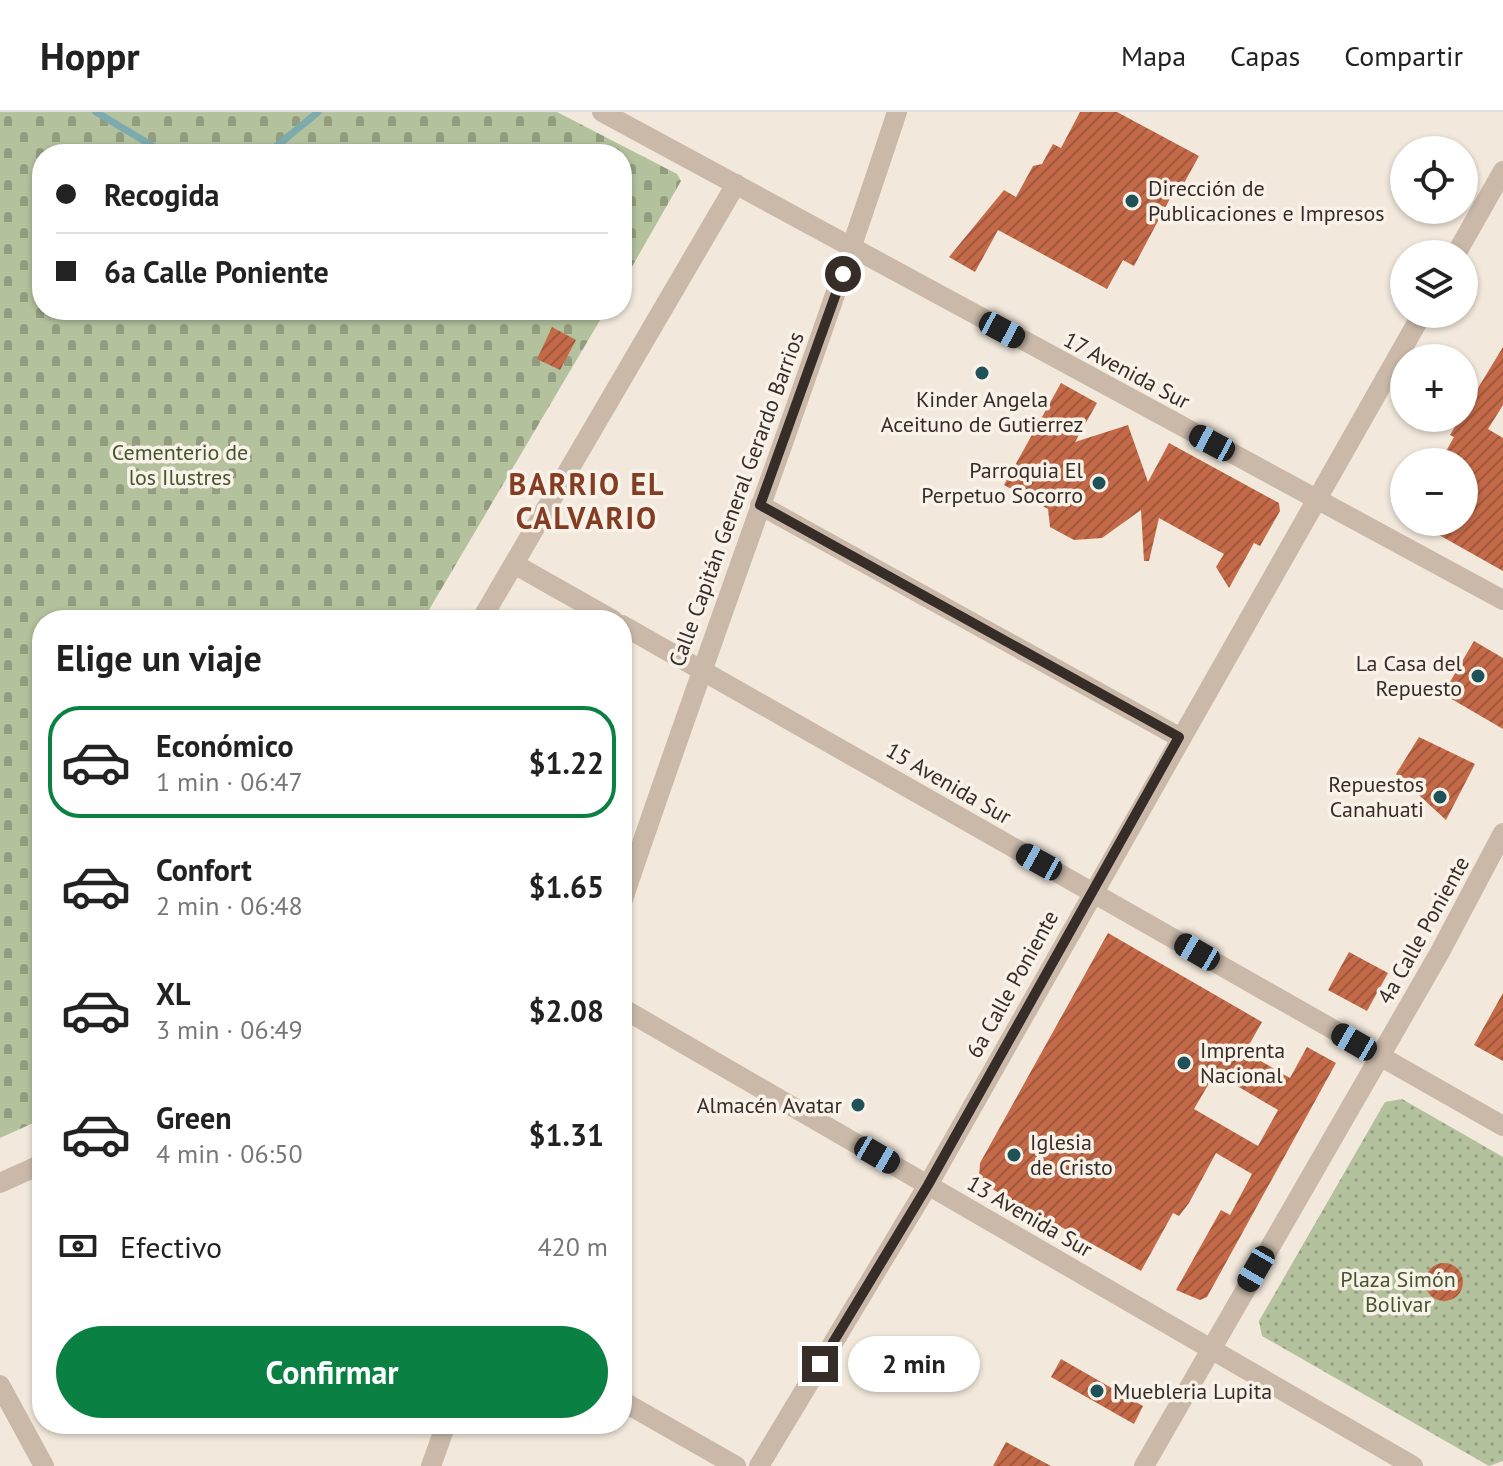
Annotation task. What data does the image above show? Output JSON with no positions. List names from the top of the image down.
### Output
{
  "streets": {
    "street": [
      "17 Avenida Sur",
      "Calle Capitán General Gerardo Barrios",
      "15 Avenida Sur",
      "4a Calle Poniente",
      "6a Calle Poniente",
      "13 Avenida Sur"
    ]
  },
  "crossings": [
    ["17 Avenida Sur", "Calle Capitán General Gerardo Barrios"],
    ["17 Avenida Sur", "6a Calle Poniente"],
    ["Calle Capitán General Gerardo Barrios", "15 Avenida Sur"],
    ["15 Avenida Sur", "4a Calle Poniente"],
    ["15 Avenida Sur", "6a Calle Poniente"],
    ["4a Calle Poniente", "13 Avenida Sur"],
    ["6a Calle Poniente", "13 Avenida Sur"]
  ],
  "districts": ["BARRIO EL CALVARIO"],
  "parks": ["Cementerio de los Ilustres", "Plaza Simón Bolivar"],
  "places": [
    "Dirección de Publicaciones e Impresos",
    "Kinder Angela Aceituno de Gutierrez",
    "Parroquia El Perpetuo Socorro",
    "La Casa del Repuesto",
    "Repuestos Canahuati",
    "Imprenta Nacional",
    "Almacén Avatar",
    "Iglesia de Cristo",
    "Muebleria Lupita"
  ],
  "page": {
    "header": "Hoppr",
    "nav": ["Mapa", "Capas", "Compartir"],
    "map_buttons": ["+", "−"],
    "banner": ["Recogida", "6a Calle Poniente"],
    "heading": "Elige un viaje",
    "list": [
      {
        "name": "Económico",
        "note": "1 min · 06:47",
        "value": "$1.22"
      },
      {
        "name": "Confort",
        "note": "2 min · 06:48",
        "value": "$1.65"
      },
      {
        "name": "XL",
        "note": "3 min · 06:49",
        "value": "$2.08"
      },
      {
        "name": "Green",
        "note": "4 min · 06:50",
        "value": "$1.31"
      }
    ],
    "pay": ["Efectivo", "420 m"],
    "buttons": "Confirmar",
    "bubble": "2 min"
  }
}
